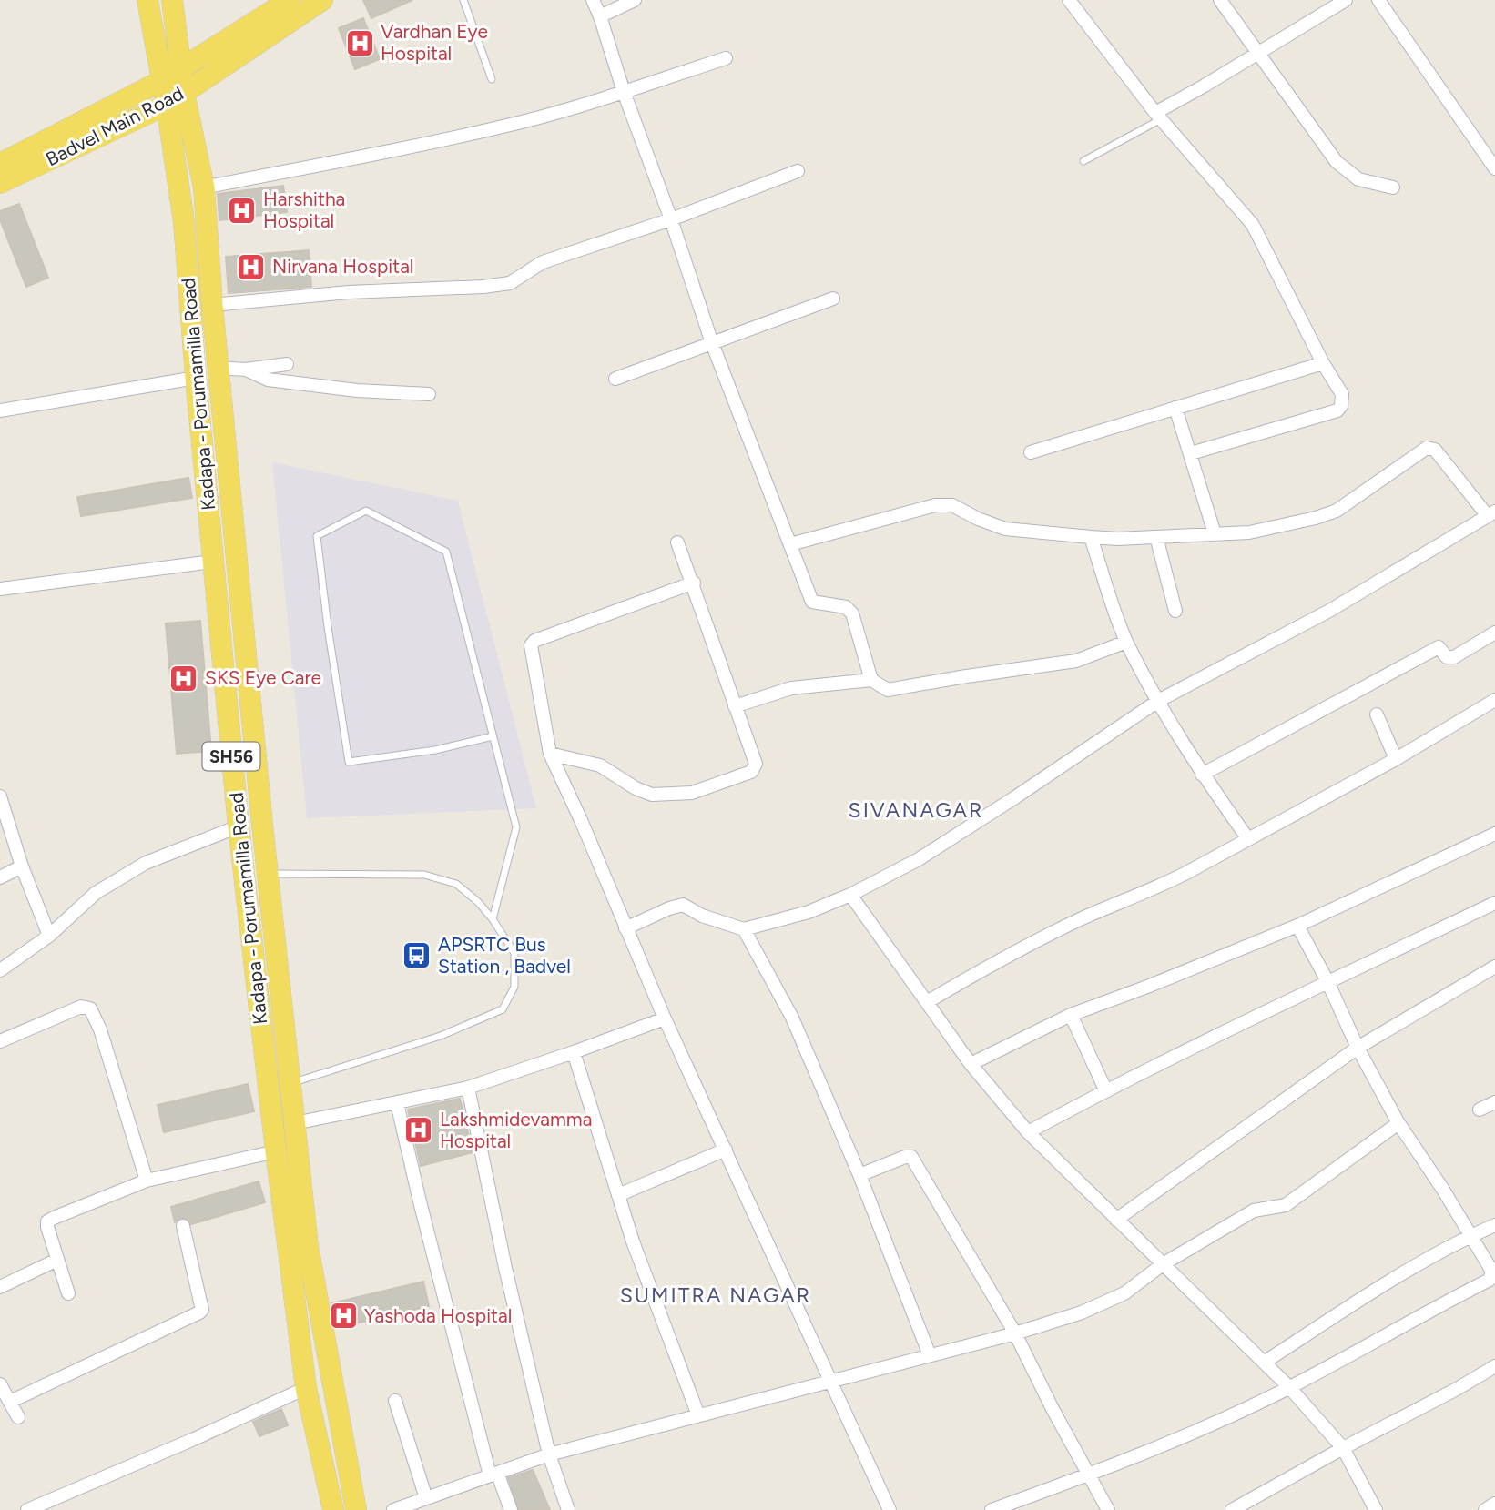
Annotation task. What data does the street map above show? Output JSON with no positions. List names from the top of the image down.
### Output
{
  "streets": {
    "main road": ["Badvel Main Road", "Kadapa - Porumamilla Road", "SH56"]
  },
  "crossings": [
    ["Badvel Main Road", "Kadapa - Porumamilla Road"]
  ],
  "districts": ["SIVANAGAR", "SUMITRA NAGAR"],
  "places": {
    "hospital": [
      "Vardhan Eye Hospital",
      "Harshitha Hospital",
      "Nirvana Hospital",
      "SKS Eye Care",
      "Lakshmidevamma Hospital",
      "Yashoda Hospital"
    ],
    "bus stop": ["APSRTC Bus Station , Badvel"]
  }
}
